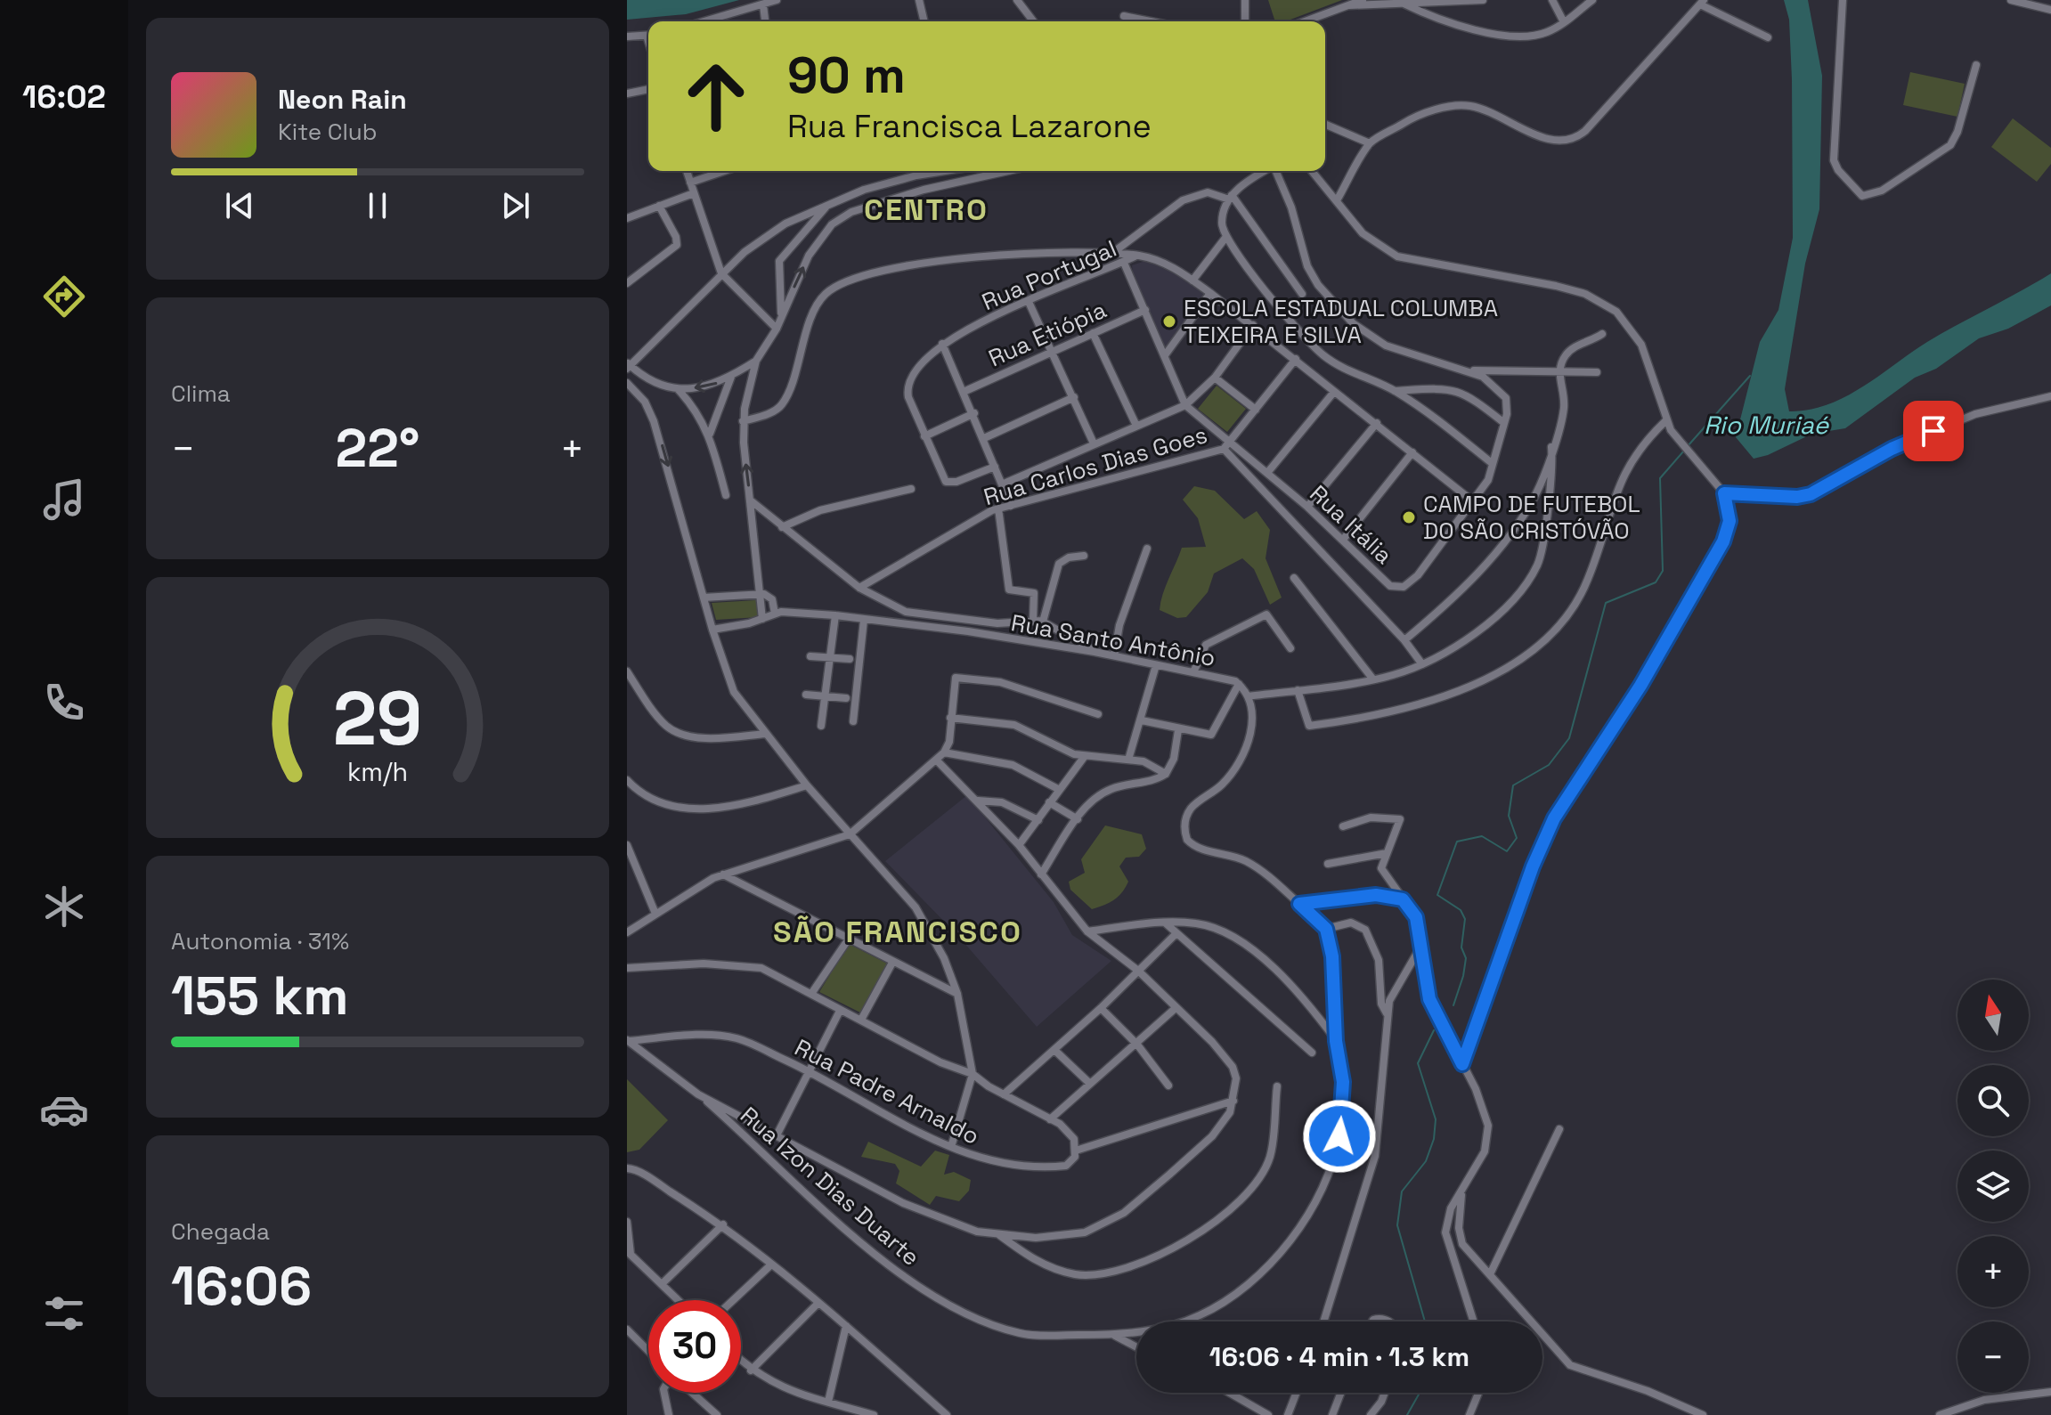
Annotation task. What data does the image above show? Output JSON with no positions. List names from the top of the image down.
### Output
{
  "streets": {
    "street": [
      "Rua Portugal",
      "Rua Etiópia",
      "Rua Carlos Dias Goes",
      "Rua Itália",
      "Rua Santo Antônio",
      "Rua Padre Arnaldo",
      "Rua Izon Dias Duarte"
    ]
  },
  "crossings": [
    ["Rua Portugal", "Rua Itália"],
    ["Rua Carlos Dias Goes", "Rua Itália"]
  ],
  "districts": ["CENTRO", "SÃO FRANCISCO"],
  "water": ["Rio Muriaé"],
  "places": ["ESCOLA ESTADUAL COLUMBA TEIXEIRA E SILVA", "CAMPO DE FUTEBOL DO SÃO CRISTÓVÃO"],
  "north": "top",
  "page": {
    "tabs": "16:02",
    "turn": ["90 m", "Rua Francisca Lazarone"],
    "song": ["Neon Rain", "Kite Club"],
    "tile": [
      "Clima",
      ["Autonomia · 31%", "155 km"],
      ["Chegada", "16:06"]
    ],
    "heat": ["−", "22°", "+"],
    "map_buttons": ["+", "−"],
    "limit": "30",
    "trip": "16:06 · 4 min · 1.3 km",
    "gauge": ["29", "km/h"]
  }
}
